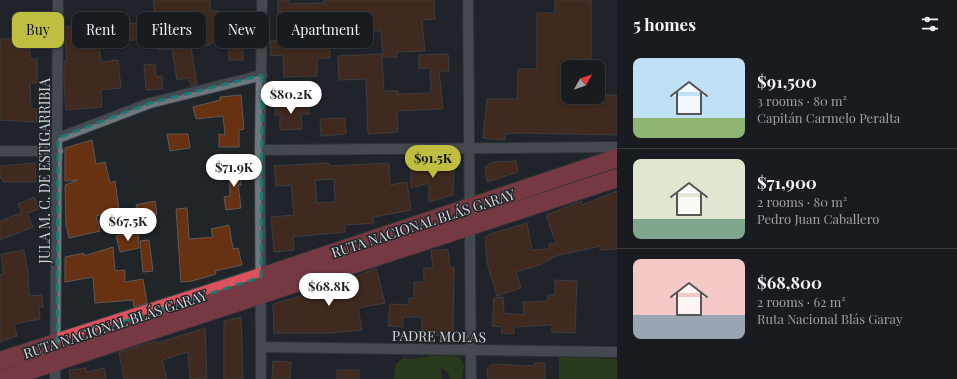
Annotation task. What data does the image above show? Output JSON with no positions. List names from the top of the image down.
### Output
{
  "streets": {
    "highway": ["RUTA NACIONAL BLÁS GARAY"],
    "street": ["JULA M. C. DE ESTIGARRIBIA", "PADRE MOLAS"]
  },
  "crossings": [
    ["JULA M. C. DE ESTIGARRIBIA", "RUTA NACIONAL BLÁS GARAY"]
  ],
  "north": "top right",
  "page": {
    "heading": "5 homes",
    "chip": [
      "Buy",
      "Rent",
      "Filters",
      "New",
      "Apartment"
    ],
    "list": [
      {
        "name": "$91,500",
        "note": "3 rooms · 80 m² · Capitán Carmelo Peralta"
      },
      {
        "name": "$71,900",
        "note": "2 rooms · 80 m² · Pedro Juan Caballero"
      },
      {
        "name": "$68,800",
        "note": "2 rooms · 62 m² · Ruta Nacional Blás Garay"
      }
    ],
    "price": [
      "$80.2K",
      "$91.5K",
      "$71.9K",
      "$67.5K",
      "$68.8K"
    ]
  }
}
